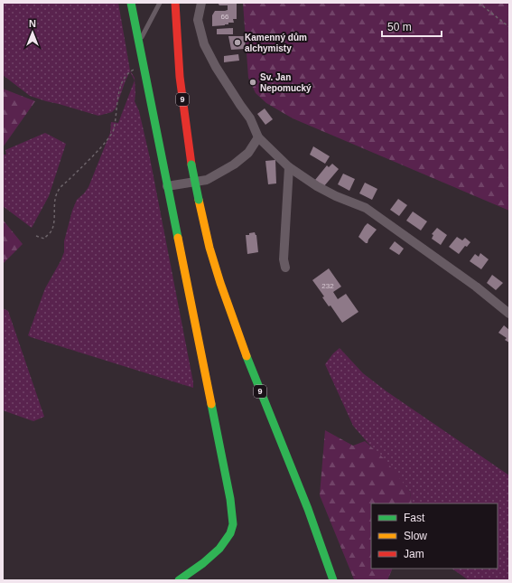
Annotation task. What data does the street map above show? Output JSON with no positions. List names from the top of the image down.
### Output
{
  "streets": {
    "main road": ["9"]
  },
  "places": ["Kamenný dům alchymisty", "Sv. Jan Nepomucký"],
  "house_numbers": ["66", "232"],
  "legend": ["Fast", "Slow", "Jam"],
  "scale_bar": "50 m",
  "north": "top"
}
